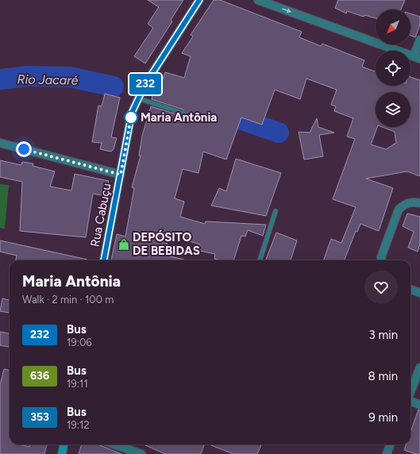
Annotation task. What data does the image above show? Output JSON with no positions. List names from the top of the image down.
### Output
{
  "streets": {
    "street": ["Rua Cabuçu"]
  },
  "water": ["Rio Jacaré"],
  "places": {
    "other": ["Maria Antônia"],
    "shop": ["DEPÓSITO DE BEBIDAS"]
  },
  "lines": ["bus line 232"],
  "north": "bottom left",
  "page": {
    "on_map": "232",
    "heading": ["Maria Antônia", "Walk · 2 min · 100 m"],
    "list": [
      {
        "mark": "232",
        "name": "Bus",
        "note": "19:06",
        "value": "3 min"
      },
      {
        "mark": "636",
        "name": "Bus",
        "note": "19:11",
        "value": "8 min"
      },
      {
        "mark": "353",
        "name": "Bus",
        "note": "19:12",
        "value": "9 min"
      }
    ]
  }
}
